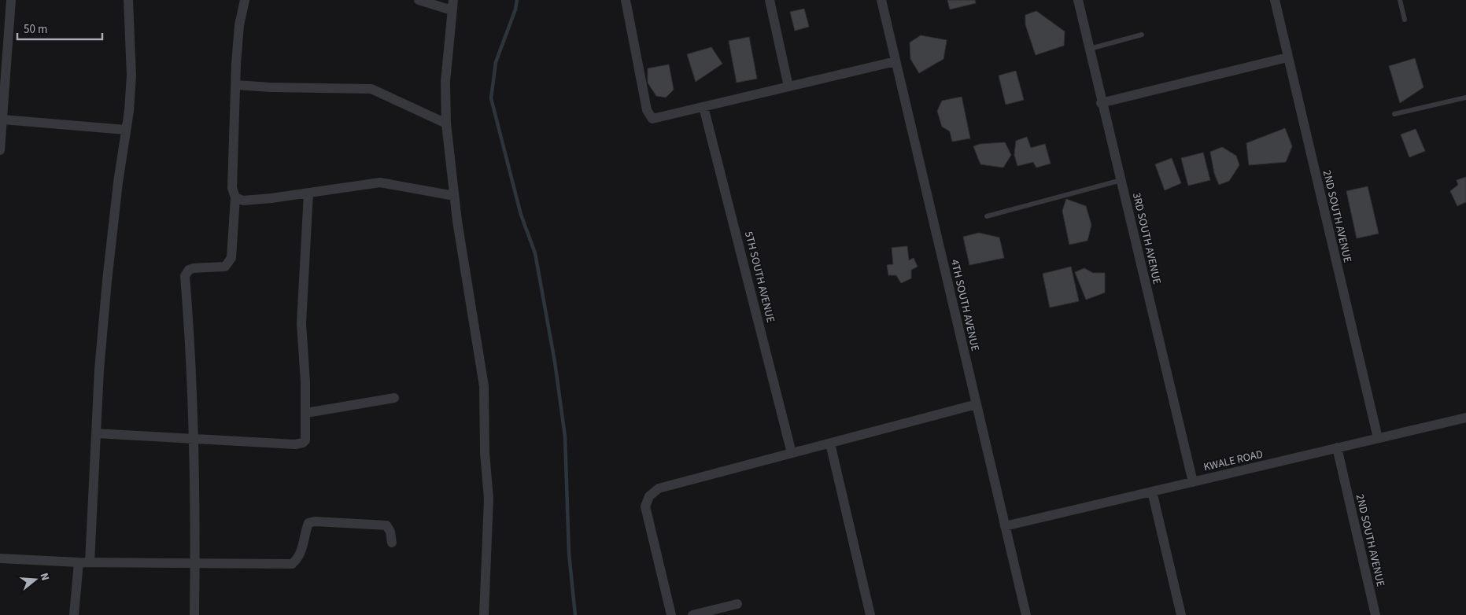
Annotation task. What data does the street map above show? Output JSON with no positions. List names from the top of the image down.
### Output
{
  "streets": {
    "street": [
      "2ND SOUTH AVENUE",
      "3RD SOUTH AVENUE",
      "5TH SOUTH AVENUE",
      "4TH SOUTH AVENUE",
      "KWALE ROAD"
    ]
  },
  "crossings": [
    ["2ND SOUTH AVENUE", "KWALE ROAD"],
    ["3RD SOUTH AVENUE", "KWALE ROAD"],
    ["4TH SOUTH AVENUE", "KWALE ROAD"]
  ],
  "scale_bar": "50 m",
  "north": "right"
}
